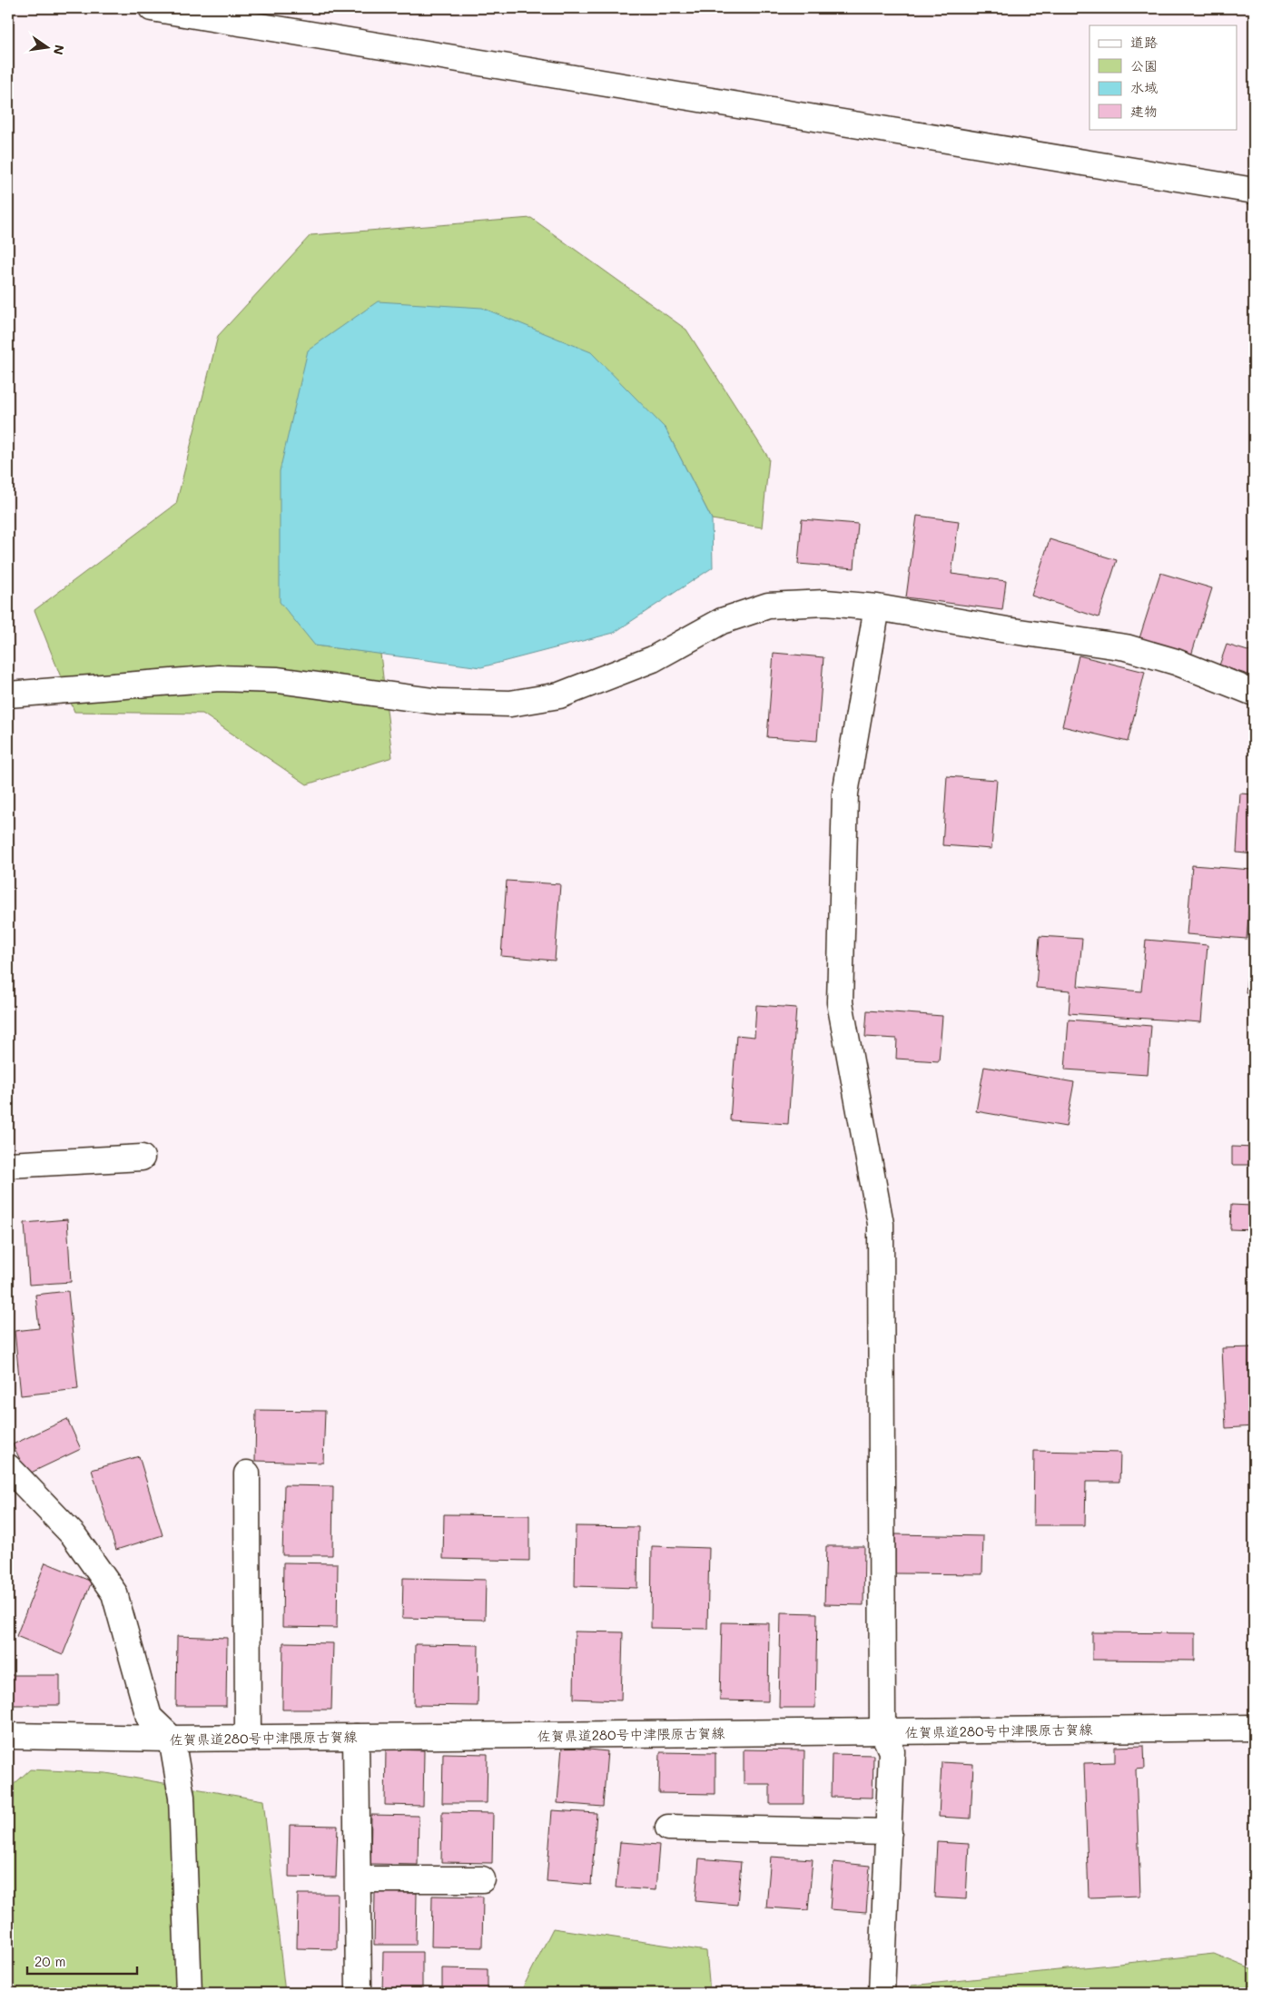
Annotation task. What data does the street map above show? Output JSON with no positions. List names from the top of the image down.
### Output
{
  "streets": {
    "street": ["佐賀県道280号中津隈原古賀線"]
  },
  "legend": [
    "道路",
    "公園",
    "水域",
    "建物"
  ],
  "scale_bar": "20 m",
  "north": "right"
}
